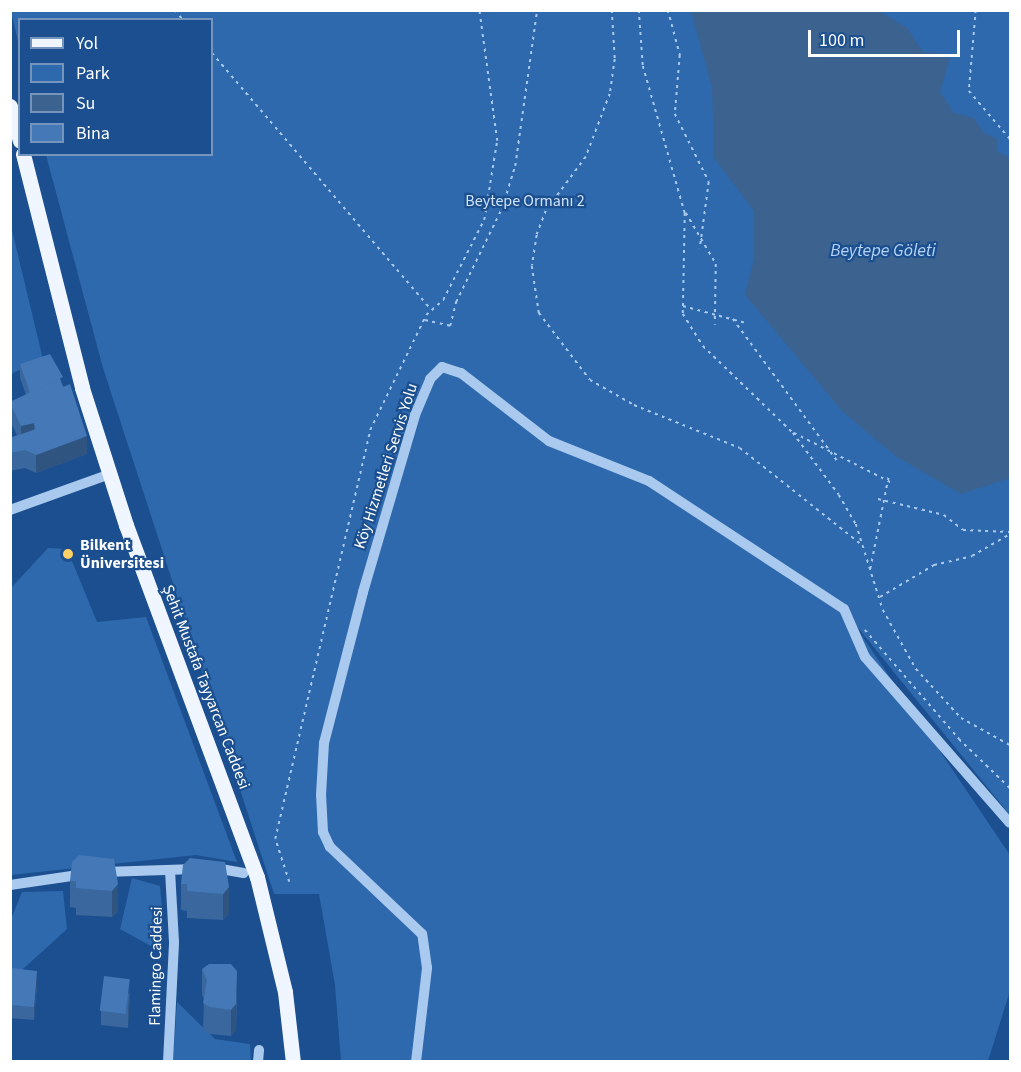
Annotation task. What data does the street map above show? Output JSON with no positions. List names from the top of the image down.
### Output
{
  "streets": {
    "main road": ["Şehit Mustafa Tayyarcan Caddesi"],
    "street": ["Köy Hizmetleri Servis Yolu", "Flamingo Caddesi"]
  },
  "water": ["Beytepe Göleti"],
  "parks": ["Beytepe Ormanı 2"],
  "places": ["Bilkent Üniversitesi"],
  "legend": [
    "Yol",
    "Park",
    "Su",
    "Bina"
  ],
  "scale_bar": "100 m"
}
